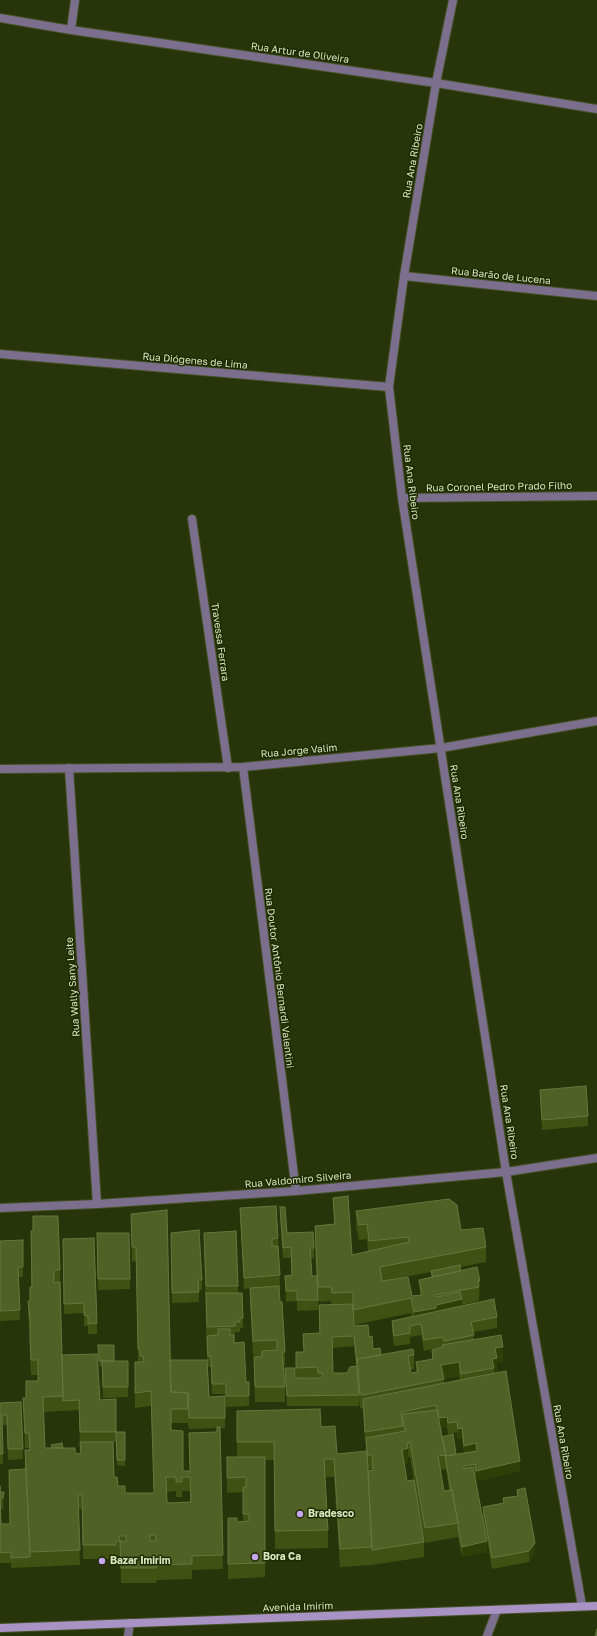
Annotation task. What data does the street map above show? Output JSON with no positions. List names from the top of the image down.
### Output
{
  "streets": {
    "main road": ["Avenida Imirim"],
    "street": [
      "Rua Artur de Oliveira",
      "Rua Ana Ribeiro",
      "Rua Barão de Lucena",
      "Rua Diógenes de Lima",
      "Rua Coronel Pedro Prado Filho",
      "Travessa Ferrara",
      "Rua Jorge Valim",
      "Rua Doutor Antônio Bernardi Valentini",
      "Rua Wally Sany Leite",
      "Rua Valdomiro Silveira"
    ]
  },
  "crossings": [
    ["Rua Artur de Oliveira", "Rua Ana Ribeiro"],
    ["Rua Ana Ribeiro", "Rua Barão de Lucena"],
    ["Rua Ana Ribeiro", "Rua Diógenes de Lima"],
    ["Rua Ana Ribeiro", "Rua Coronel Pedro Prado Filho"],
    ["Rua Ana Ribeiro", "Rua Jorge Valim"],
    ["Rua Ana Ribeiro", "Rua Valdomiro Silveira"],
    ["Rua Ana Ribeiro", "Avenida Imirim"],
    ["Travessa Ferrara", "Rua Jorge Valim"],
    ["Rua Jorge Valim", "Rua Doutor Antônio Bernardi Valentini"],
    ["Rua Jorge Valim", "Rua Wally Sany Leite"],
    ["Rua Doutor Antônio Bernardi Valentini", "Rua Valdomiro Silveira"],
    ["Rua Wally Sany Leite", "Rua Valdomiro Silveira"]
  ],
  "places": ["Bradesco", "Bora Ca", "Bazar Imirim"]
}
